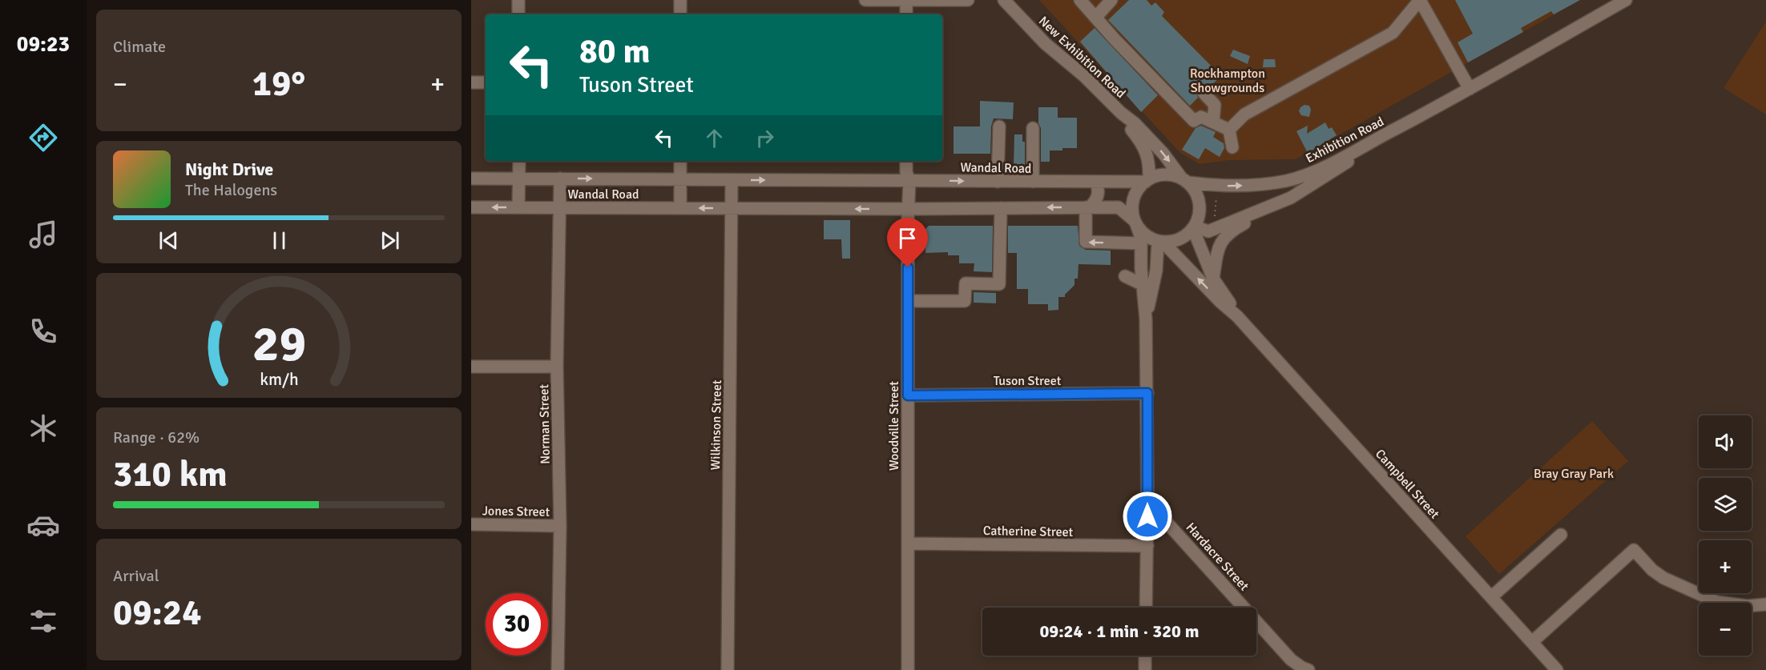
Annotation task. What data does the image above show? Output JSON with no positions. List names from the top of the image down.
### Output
{
  "streets": {
    "street": [
      "New Exhibition Road",
      "Exhibition Road",
      "Wandal Road",
      "Tuson Street",
      "Norman Street",
      "Wilkinson Street",
      "Woodville Street",
      "Campbell Street",
      "Jones Street",
      "Catherine Street",
      "Hardacre Street"
    ]
  },
  "crossings": [
    ["New Exhibition Road", "Exhibition Road"],
    ["New Exhibition Road", "Wandal Road"],
    ["New Exhibition Road", "Campbell Street"],
    ["Exhibition Road", "Wandal Road"],
    ["Exhibition Road", "Campbell Street"],
    ["Wandal Road", "Norman Street"],
    ["Wandal Road", "Wilkinson Street"],
    ["Wandal Road", "Woodville Street"],
    ["Wandal Road", "Campbell Street"],
    ["Tuson Street", "Woodville Street"],
    ["Norman Street", "Jones Street"],
    ["Woodville Street", "Catherine Street"]
  ],
  "parks": ["Rockhampton Showgrounds", "Bray Gray Park"],
  "page": {
    "tabs": "09:23",
    "tile": [
      "Climate",
      ["Range · 62%", "310 km"],
      ["Arrival", "09:24"]
    ],
    "turn": ["80 m", "Tuson Street"],
    "heat": ["−", "19°", "+"],
    "song": ["Night Drive", "The Halogens"],
    "map_buttons": ["+", "−"],
    "limit": "30",
    "trip": "09:24 · 1 min · 320 m",
    "gauge": ["29", "km/h"]
  }
}
